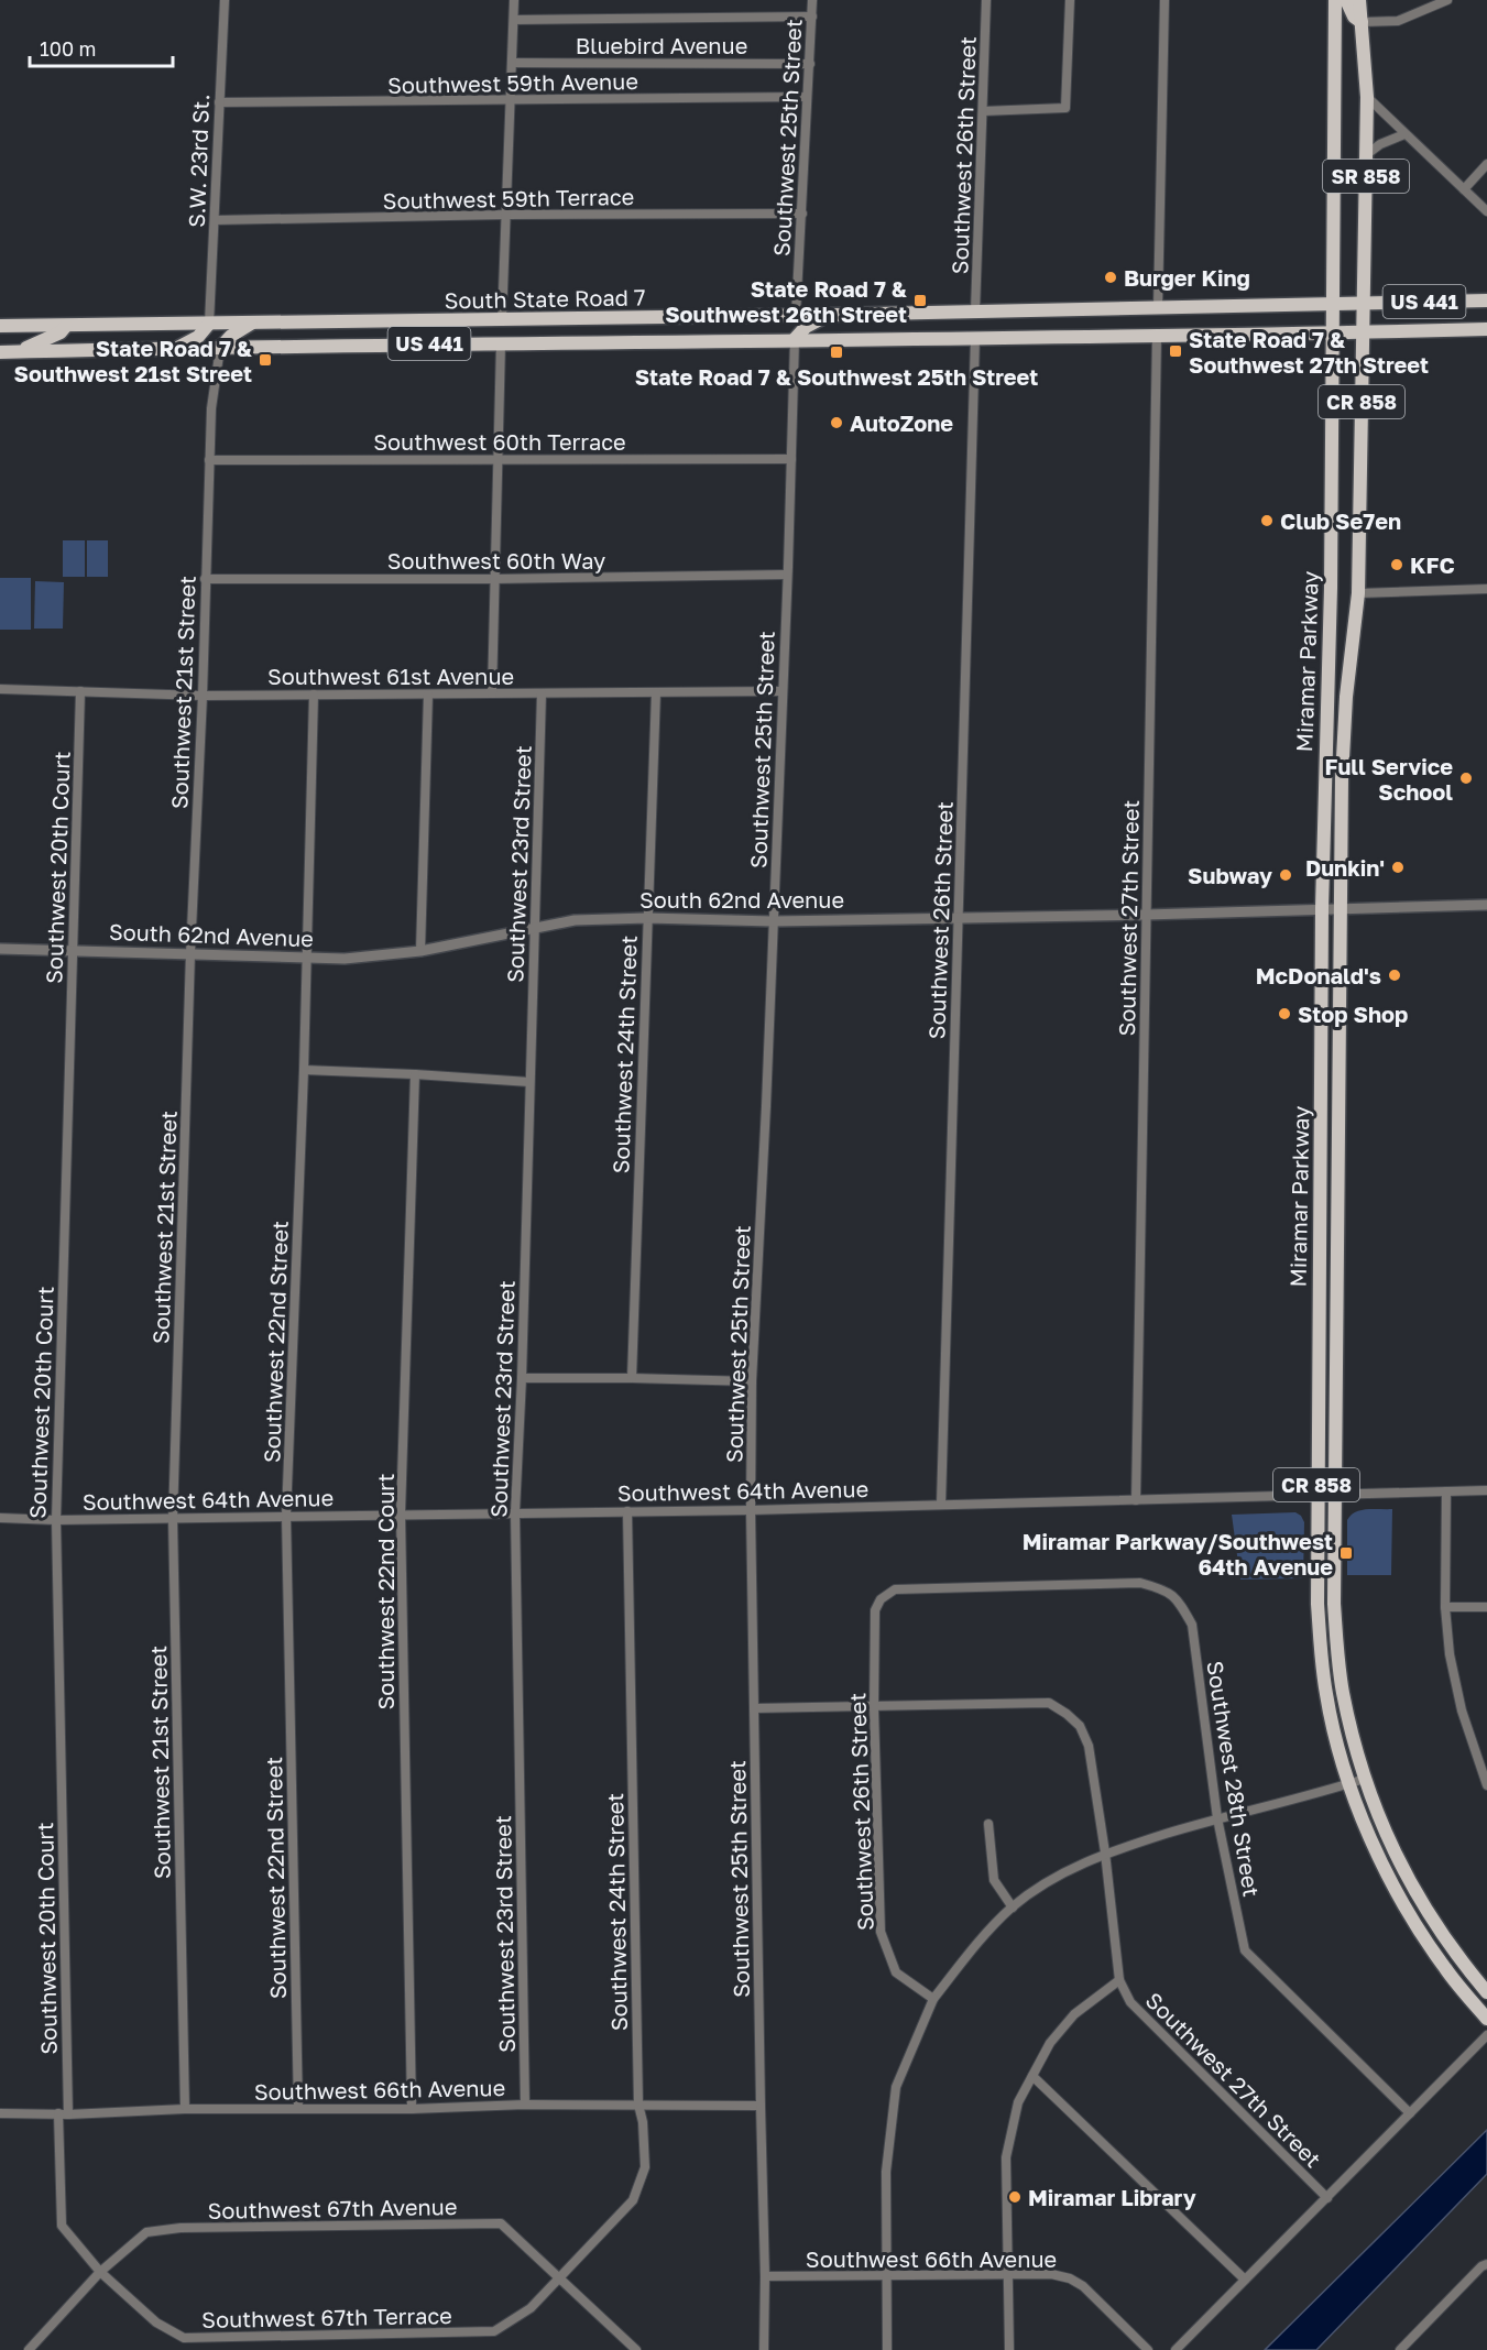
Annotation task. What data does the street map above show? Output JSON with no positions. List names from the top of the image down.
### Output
{
  "streets": {
    "main road": [
      "SR 858",
      "South State Road 7",
      "US 441",
      "CR 858",
      "Miramar Parkway"
    ],
    "street": [
      "Bluebird Avenue",
      "Southwest 59th Avenue",
      "Southwest 25th Street",
      "Southwest 26th Street",
      "S.W. 23rd St.",
      "Southwest 59th Terrace",
      "Southwest 60th Terrace",
      "Southwest 60th Way",
      "Southwest 61st Avenue",
      "Southwest 21st Street",
      "Southwest 23rd Street",
      "Southwest 20th Court",
      "South 62nd Avenue",
      "Southwest 27th Street",
      "Southwest 24th Street",
      "Southwest 22nd Street",
      "Southwest 64th Avenue",
      "Southwest 22nd Court",
      "Southwest 28th Street",
      "Southwest 66th Avenue",
      "Southwest 67th Avenue",
      "Southwest 67th Terrace"
    ]
  },
  "crossings": [
    ["Bluebird Avenue", "Southwest 25th Street"],
    ["Southwest 59th Avenue", "Southwest 25th Street"],
    ["Southwest 59th Avenue", "S.W. 23rd St."],
    ["Southwest 25th Street", "Southwest 59th Terrace"],
    ["Southwest 25th Street", "South State Road 7"],
    ["Southwest 25th Street", "Southwest 60th Terrace"],
    ["Southwest 25th Street", "Southwest 60th Way"],
    ["Southwest 25th Street", "Southwest 61st Avenue"],
    ["Southwest 25th Street", "South 62nd Avenue"],
    ["Southwest 25th Street", "Southwest 64th Avenue"],
    ["Southwest 25th Street", "Southwest 66th Avenue"],
    ["Southwest 26th Street", "South State Road 7"],
    ["Southwest 26th Street", "South 62nd Avenue"],
    ["Southwest 26th Street", "Southwest 27th Street"],
    ["Southwest 26th Street", "Southwest 64th Avenue"],
    ["Southwest 26th Street", "Southwest 28th Street"],
    ["S.W. 23rd St.", "Southwest 59th Terrace"],
    ["S.W. 23rd St.", "South State Road 7"],
    ["SR 858", "South State Road 7"],
    ["SR 858", "Miramar Parkway"],
    ["South State Road 7", "Miramar Parkway"],
    ["South State Road 7", "Southwest 21st Street"],
    ["South State Road 7", "Southwest 27th Street"],
    ["Southwest 60th Terrace", "Southwest 21st Street"],
    ["Southwest 60th Way", "Southwest 21st Street"],
    ["Miramar Parkway", "South 62nd Avenue"],
    ["Miramar Parkway", "Southwest 64th Avenue"],
    ["Southwest 61st Avenue", "Southwest 21st Street"],
    ["Southwest 61st Avenue", "Southwest 23rd Street"],
    ["Southwest 61st Avenue", "Southwest 20th Court"],
    ["Southwest 61st Avenue", "Southwest 24th Street"],
    ["Southwest 61st Avenue", "Southwest 22nd Street"],
    ["Southwest 21st Street", "South 62nd Avenue"],
    ["Southwest 21st Street", "Southwest 64th Avenue"],
    ["Southwest 21st Street", "Southwest 66th Avenue"],
    ["Southwest 23rd Street", "South 62nd Avenue"],
    ["Southwest 23rd Street", "Southwest 64th Avenue"],
    ["Southwest 23rd Street", "Southwest 66th Avenue"],
    ["Southwest 20th Court", "South 62nd Avenue"],
    ["Southwest 20th Court", "Southwest 64th Avenue"],
    ["Southwest 20th Court", "Southwest 66th Avenue"],
    ["Southwest 20th Court", "Southwest 67th Avenue"],
    ["Southwest 20th Court", "Southwest 67th Terrace"],
    ["South 62nd Avenue", "Southwest 27th Street"],
    ["South 62nd Avenue", "Southwest 24th Street"],
    ["South 62nd Avenue", "Southwest 22nd Street"],
    ["Southwest 27th Street", "Southwest 64th Avenue"],
    ["Southwest 24th Street", "Southwest 64th Avenue"],
    ["Southwest 24th Street", "Southwest 66th Avenue"],
    ["Southwest 24th Street", "Southwest 67th Avenue"],
    ["Southwest 24th Street", "Southwest 67th Terrace"],
    ["Southwest 22nd Street", "Southwest 64th Avenue"],
    ["Southwest 22nd Street", "Southwest 66th Avenue"],
    ["Southwest 64th Avenue", "Southwest 22nd Court"],
    ["Southwest 22nd Court", "Southwest 66th Avenue"],
    ["Southwest 67th Avenue", "Southwest 67th Terrace"]
  ],
  "places": {
    "other": [
      "Burger King",
      "AutoZone",
      "Club Se7en",
      "KFC",
      "Full Service School",
      "Dunkin'",
      "Subway",
      "McDonald's",
      "Stop Shop",
      "Miramar Library"
    ],
    "transit": [
      "State Road 7 & Southwest 26th Street",
      "State Road 7 & Southwest 27th Street",
      "State Road 7 & Southwest 25th Street",
      "State Road 7 & Southwest 21st Street",
      "Miramar Parkway/Southwest 64th Avenue"
    ]
  },
  "scale_bar": "100 m"
}
